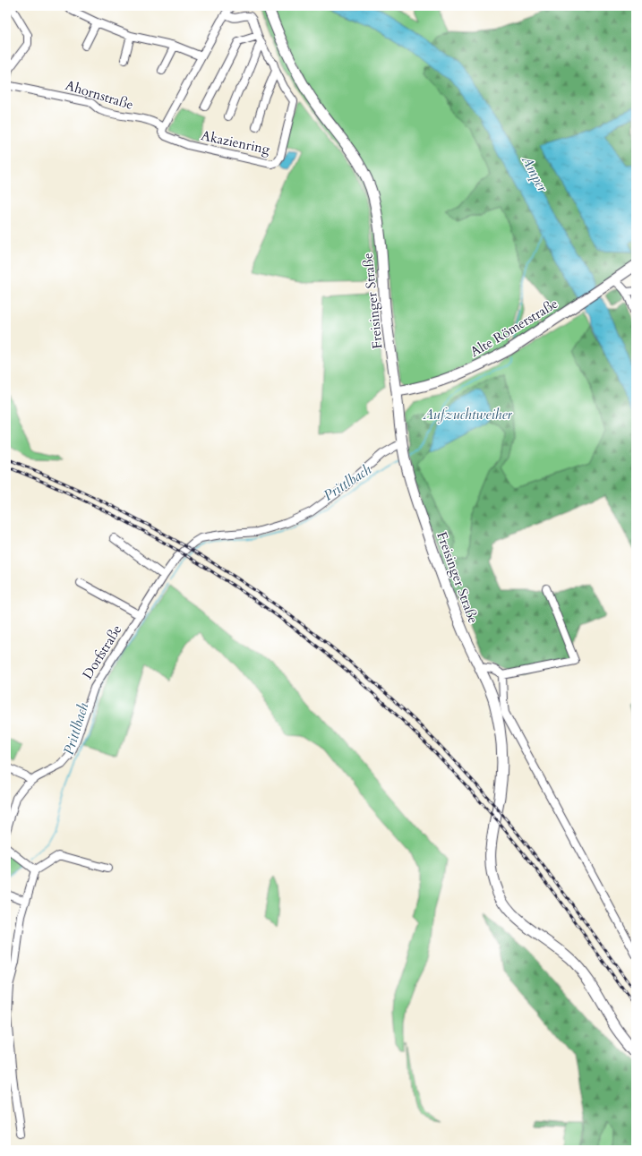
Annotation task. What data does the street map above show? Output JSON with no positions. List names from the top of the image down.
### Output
{
  "streets": {
    "main road": ["Freisinger Straße", "Alte Römerstraße"],
    "street": ["Ahornstraße", "Akazienring", "Dorfstraße"]
  },
  "crossings": [
    ["Ahornstraße", "Akazienring"],
    ["Freisinger Straße", "Alte Römerstraße"],
    ["Freisinger Straße", "Dorfstraße"]
  ],
  "water": ["Amper", "Aufzuchtweiher", "Prittlbach"]
}
